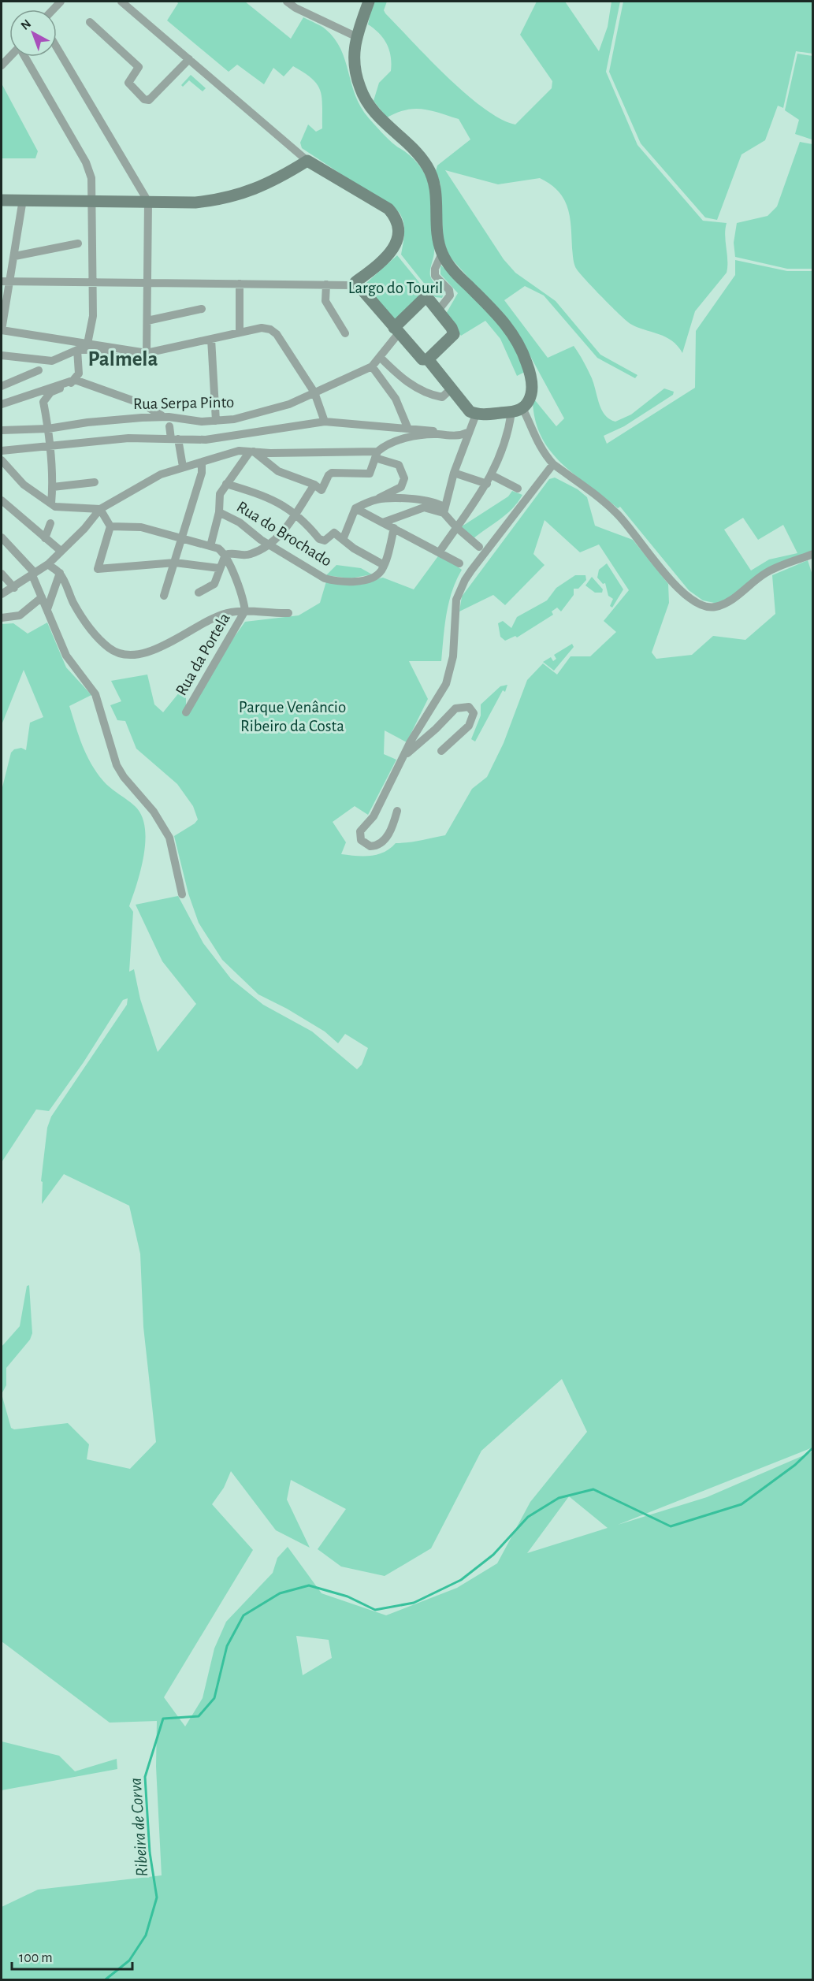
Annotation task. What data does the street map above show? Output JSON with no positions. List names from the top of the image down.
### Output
{
  "streets": {
    "street": ["Rua Serpa Pinto", "Rua do Brochado", "Rua da Portela"]
  },
  "districts": ["Palmela"],
  "water": ["Ribeira de Corva"],
  "parks": ["Largo do Touril", "Parque Venâncio Ribeiro da Costa"],
  "scale_bar": "100 m",
  "north": "top left"
}
